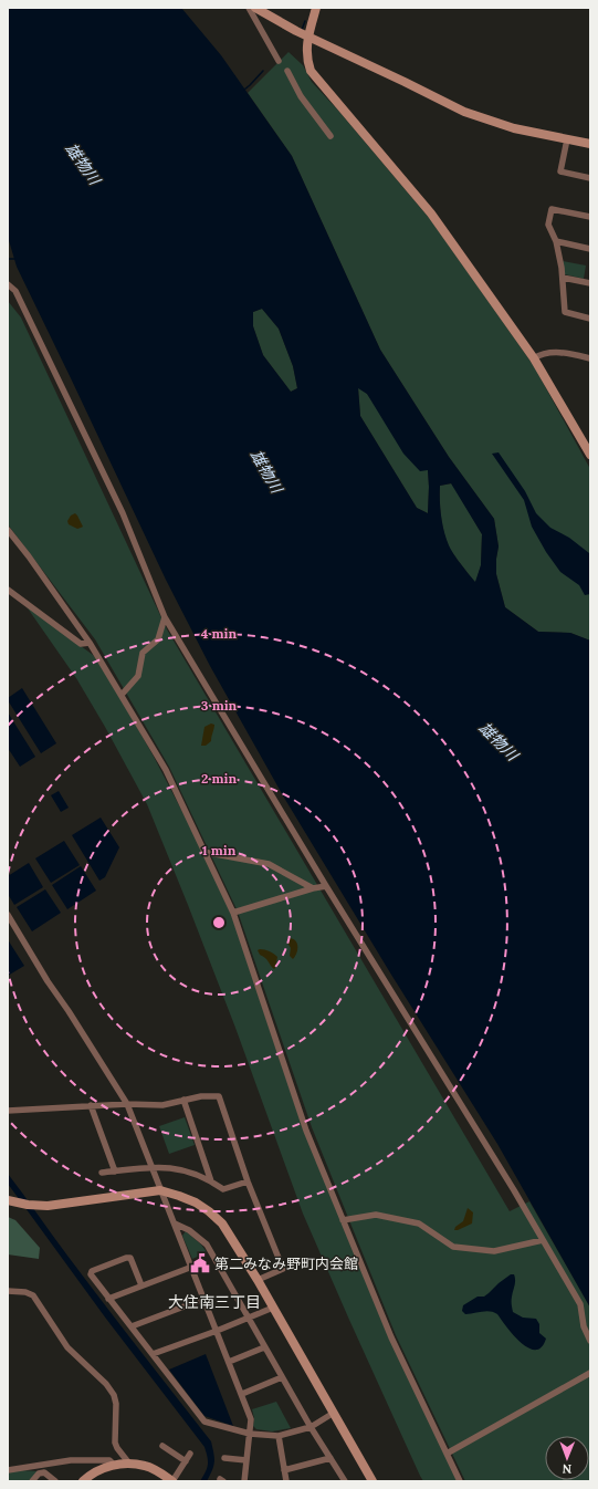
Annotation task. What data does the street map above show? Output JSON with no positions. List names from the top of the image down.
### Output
{
  "districts": ["大住南三丁目"],
  "water": ["雄物川"],
  "places": {
    "public building": ["第二みなみ野町内会館"]
  },
  "north": "bottom",
  "rings": [
    "4 min",
    "3 min",
    "2 min",
    "1 min"
  ]
}
